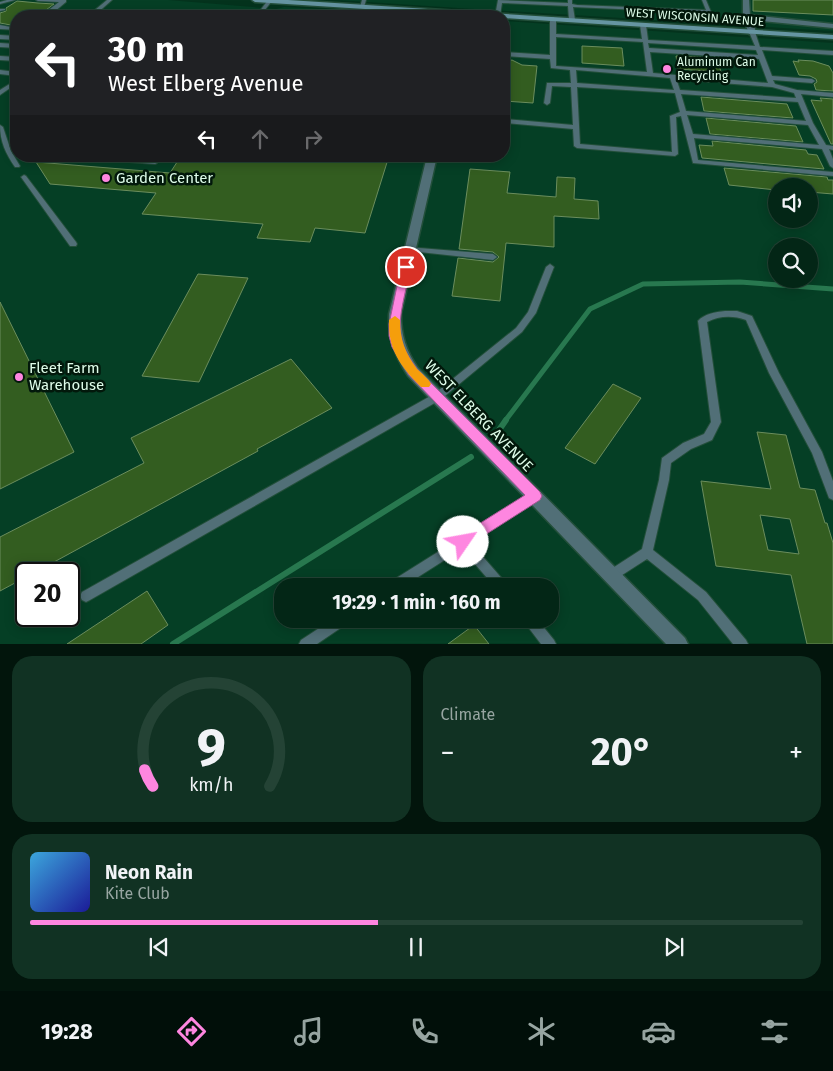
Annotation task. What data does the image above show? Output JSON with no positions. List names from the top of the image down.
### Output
{
  "streets": {
    "main road": ["WEST WISCONSIN AVENUE"],
    "street": ["WEST ELBERG AVENUE"]
  },
  "places": ["Aluminum Can Recycling", "Garden Center", "Fleet Farm Warehouse"],
  "page": {
    "turn": ["30 m", "West Elberg Avenue"],
    "limit": "20",
    "trip": "19:29 · 1 min · 160 m",
    "tile": "Climate",
    "heat": ["−", "20°", "+"],
    "song": ["Neon Rain", "Kite Club"],
    "tabs": "19:28",
    "gauge": ["9", "km/h"]
  }
}
